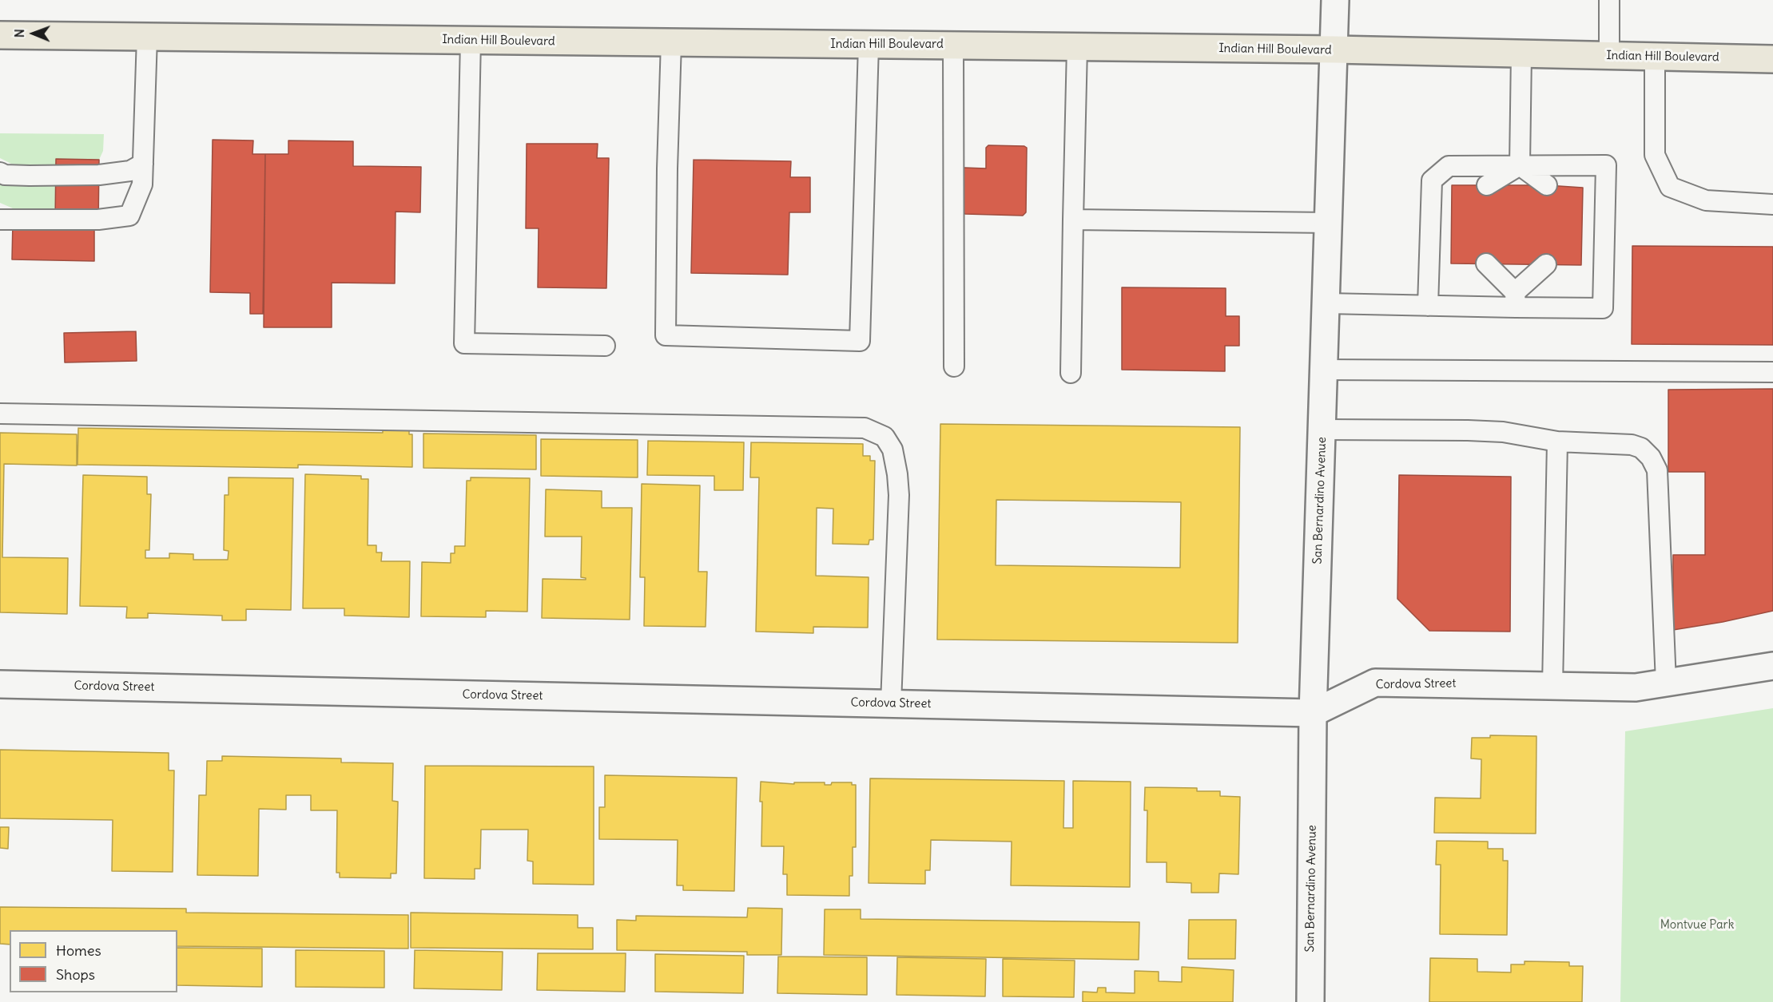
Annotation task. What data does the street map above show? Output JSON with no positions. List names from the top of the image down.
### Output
{
  "streets": {
    "main road": ["Indian Hill Boulevard"],
    "street": ["San Bernardino Avenue", "Cordova Street"]
  },
  "crossings": [
    ["Indian Hill Boulevard", "San Bernardino Avenue"],
    ["San Bernardino Avenue", "Cordova Street"]
  ],
  "parks": ["Montvue Park"],
  "legend": ["Homes", "Shops"],
  "north": "left"
}
